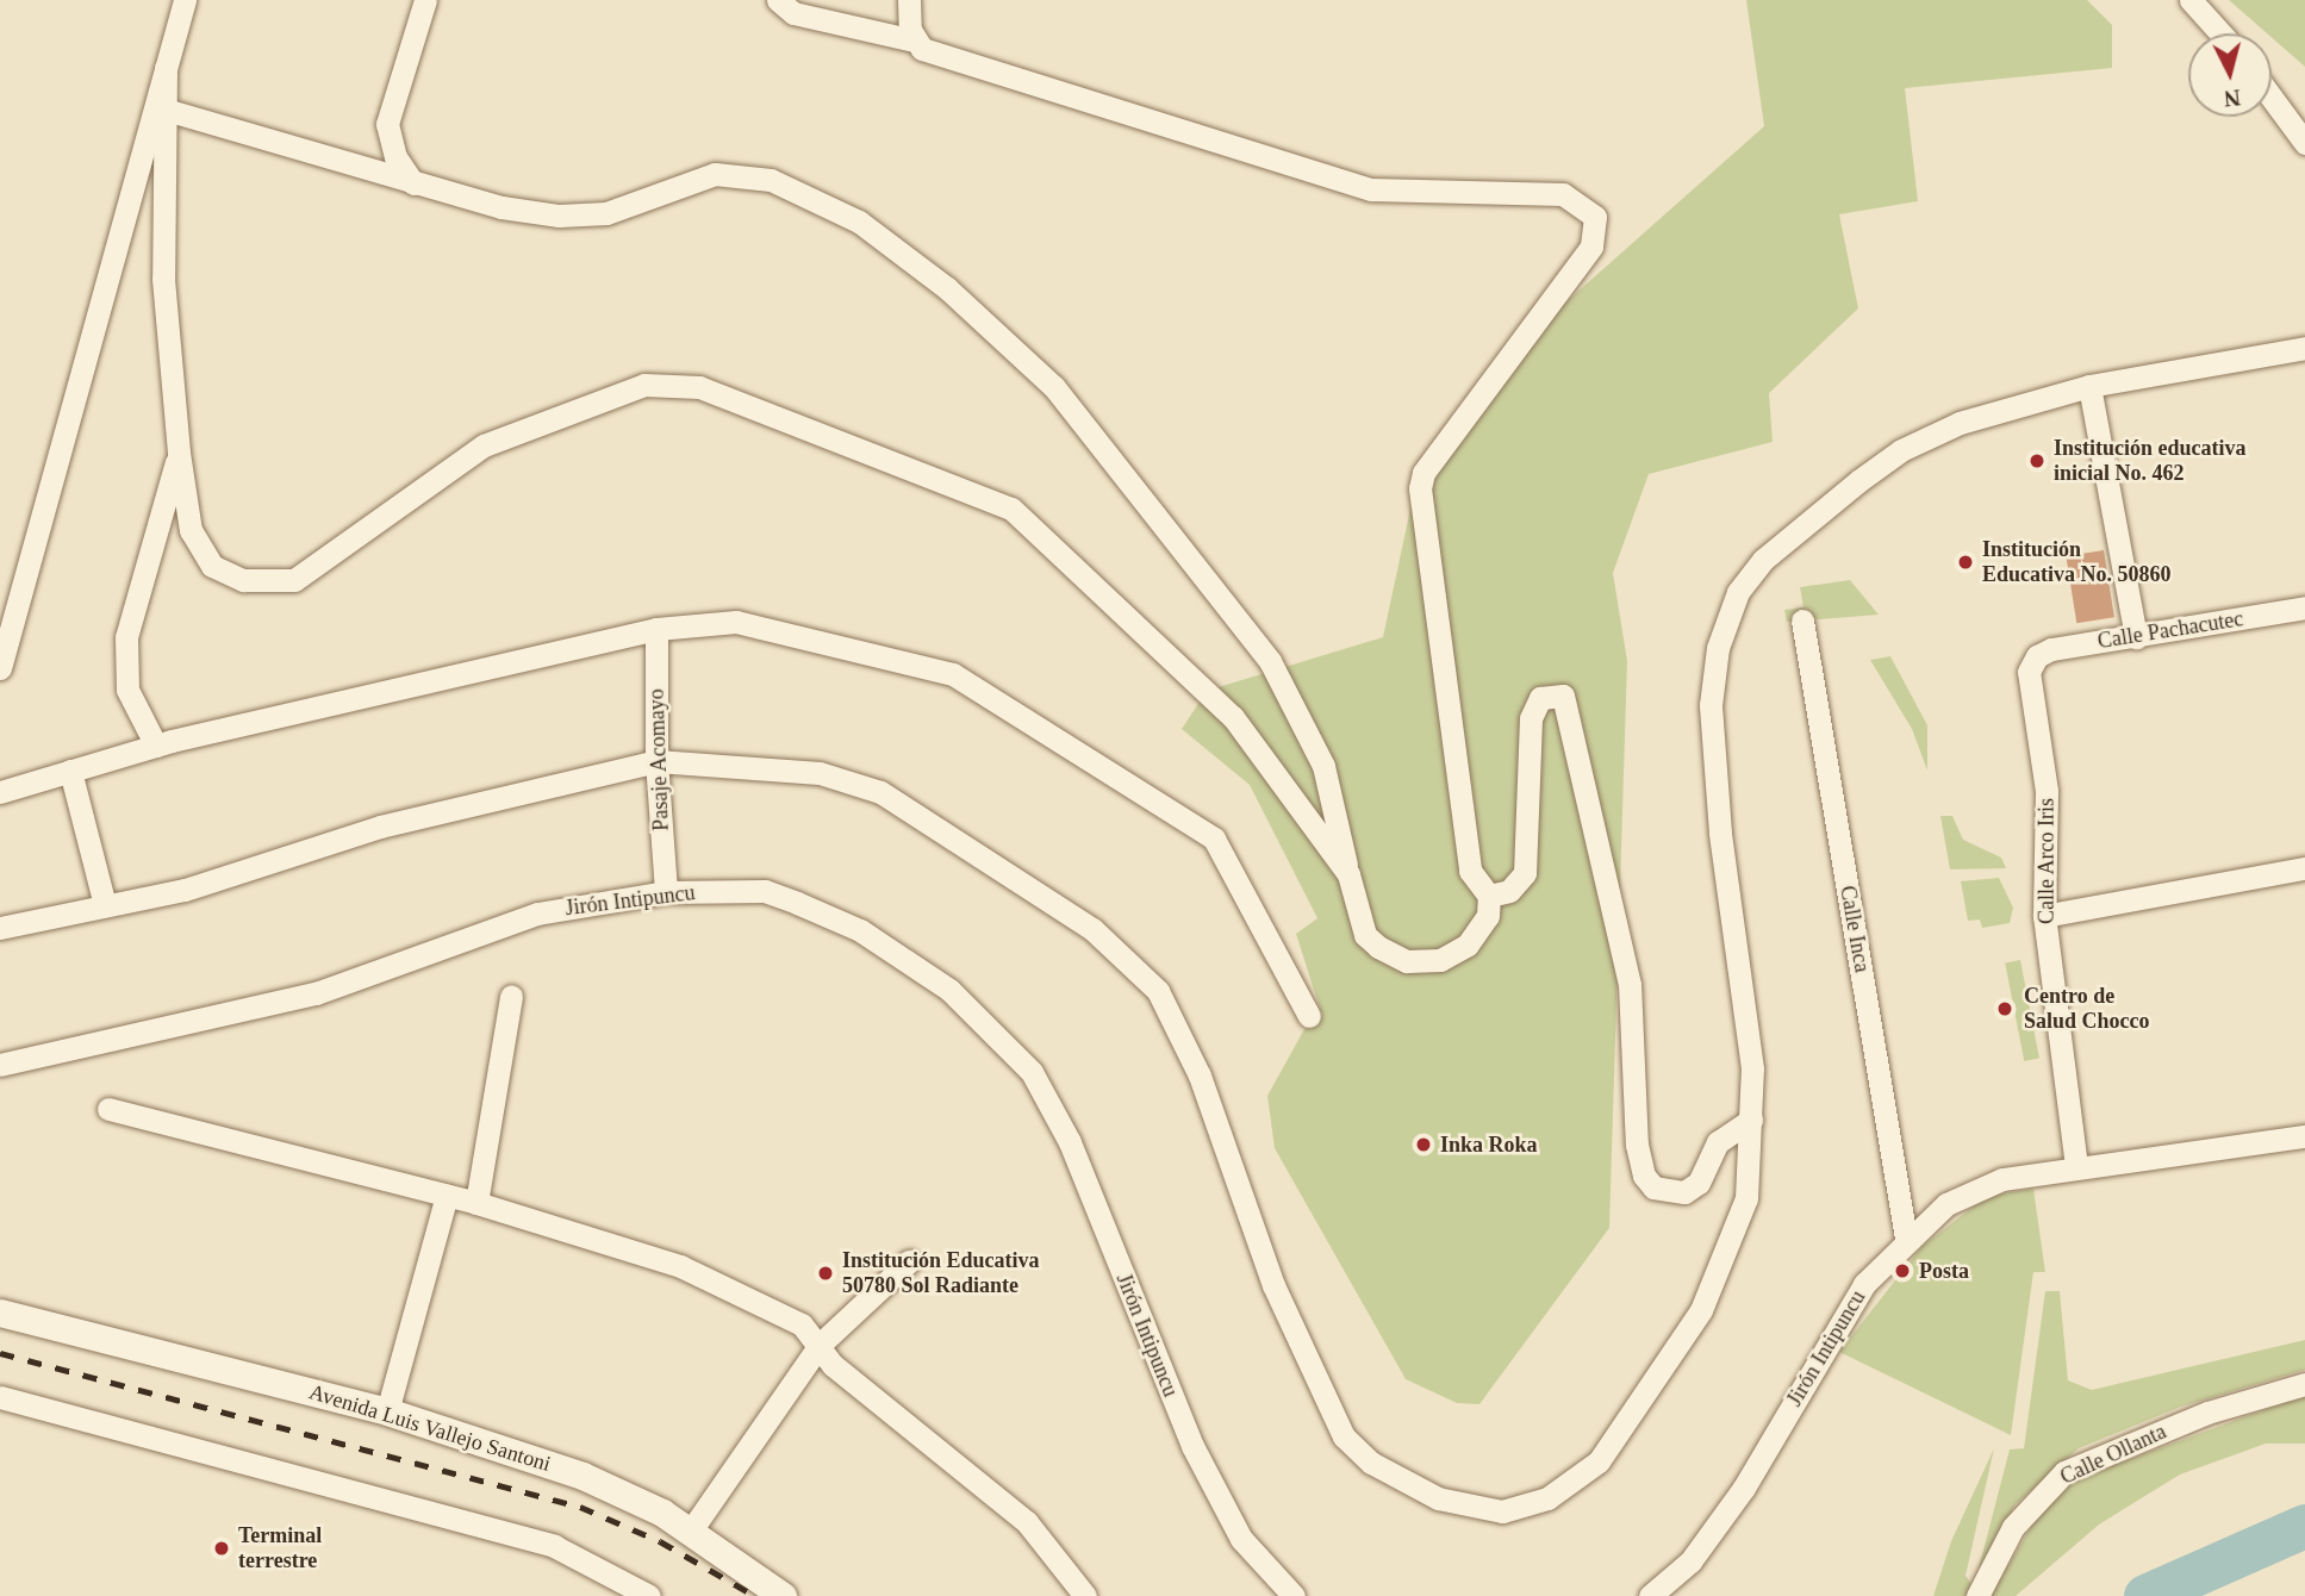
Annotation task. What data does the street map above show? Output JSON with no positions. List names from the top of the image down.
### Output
{
  "streets": {
    "street": [
      "Calle Pachacutec",
      "Pasaje Acomayo",
      "Calle Arco Iris",
      "Jirón Intipuncu",
      "Calle Inca",
      "Avenida Luis Vallejo Santoni",
      "Calle Ollanta"
    ]
  },
  "crossings": [
    ["Calle Pachacutec", "Calle Arco Iris"],
    ["Pasaje Acomayo", "Jirón Intipuncu"],
    ["Calle Arco Iris", "Jirón Intipuncu"],
    ["Jirón Intipuncu", "Calle Inca"]
  ],
  "places": [
    "Institución educativa inicial No. 462",
    "Institución Educativa No. 50860",
    "Centro de Salud Chocco",
    "Inka Roka",
    "Posta",
    "Institución Educativa 50780 Sol Radiante",
    "Terminal terrestre"
  ],
  "north": "bottom"
}
